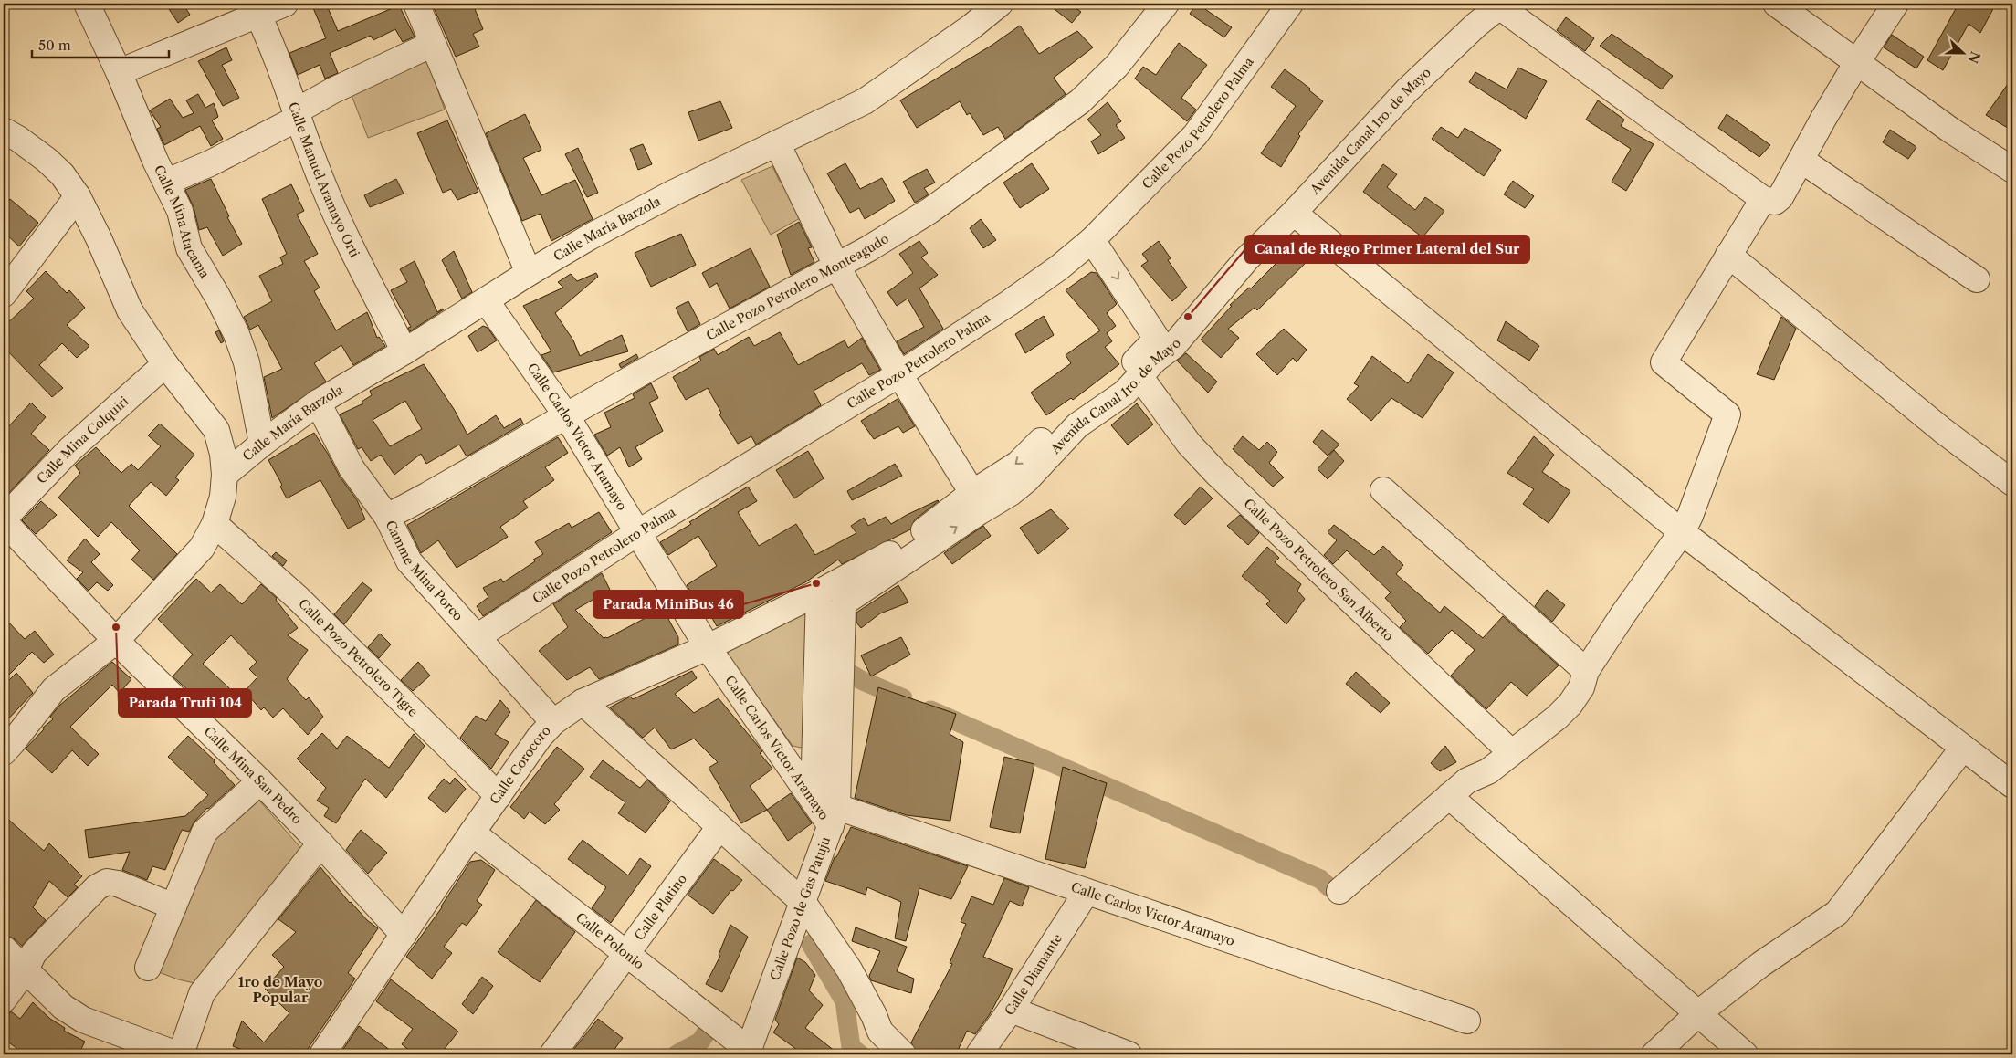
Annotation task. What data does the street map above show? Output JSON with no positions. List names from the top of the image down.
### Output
{
  "streets": {
    "street": [
      "Calle Pozo Petrolero Palma",
      "Avenida Canal 1ro. de Mayo",
      "Calle Manuel Aramayo Orti",
      "Calle Mina Atacama",
      "Calle María Barzola",
      "Calle Pozo Petrolero Monteagudo",
      "Calle Carlos Victor Aramayo",
      "Calle Mina Colquiri",
      "Camme Mina Porco",
      "Calle Pozo Petrolero San Alberto",
      "Calle Pozo Petrolero Tigre",
      "Calle Corocoro",
      "Calle Mina San Pedro",
      "Calle Platino",
      "Calle Pozo de Gas Patuju",
      "Calle Polonio",
      "Calle Diamante"
    ]
  },
  "crossings": [
    ["Calle Pozo Petrolero Palma", "Calle Carlos Victor Aramayo"],
    ["Calle Pozo Petrolero Palma", "Camme Mina Porco"],
    ["Avenida Canal 1ro. de Mayo", "Calle Pozo Petrolero San Alberto"],
    ["Avenida Canal 1ro. de Mayo", "Calle Corocoro"],
    ["Avenida Canal 1ro. de Mayo", "Calle Pozo de Gas Patuju"],
    ["Calle Manuel Aramayo Orti", "Calle María Barzola"],
    ["Calle Mina Atacama", "Calle María Barzola"],
    ["Calle María Barzola", "Calle Carlos Victor Aramayo"],
    ["Calle María Barzola", "Camme Mina Porco"],
    ["Calle Pozo Petrolero Monteagudo", "Calle Carlos Victor Aramayo"],
    ["Calle Pozo Petrolero Monteagudo", "Camme Mina Porco"],
    ["Calle Carlos Victor Aramayo", "Calle Corocoro"],
    ["Calle Carlos Victor Aramayo", "Calle Pozo de Gas Patuju"],
    ["Calle Carlos Victor Aramayo", "Calle Diamante"],
    ["Calle Mina Colquiri", "Calle Mina San Pedro"],
    ["Camme Mina Porco", "Calle Corocoro"],
    ["Calle Pozo Petrolero Tigre", "Calle Corocoro"],
    ["Calle Corocoro", "Calle Mina San Pedro"],
    ["Calle Corocoro", "Calle Polonio"],
    ["Calle Platino", "Calle Polonio"],
    ["Calle Pozo de Gas Patuju", "Calle Polonio"]
  ],
  "districts": ["1ro de Mayo Popular"],
  "places": ["Canal de Riego Primer Lateral del Sur", "Parada MiniBus 46", "Parada Trufi 104"],
  "scale_bar": "50 m",
  "north": "right"
}
